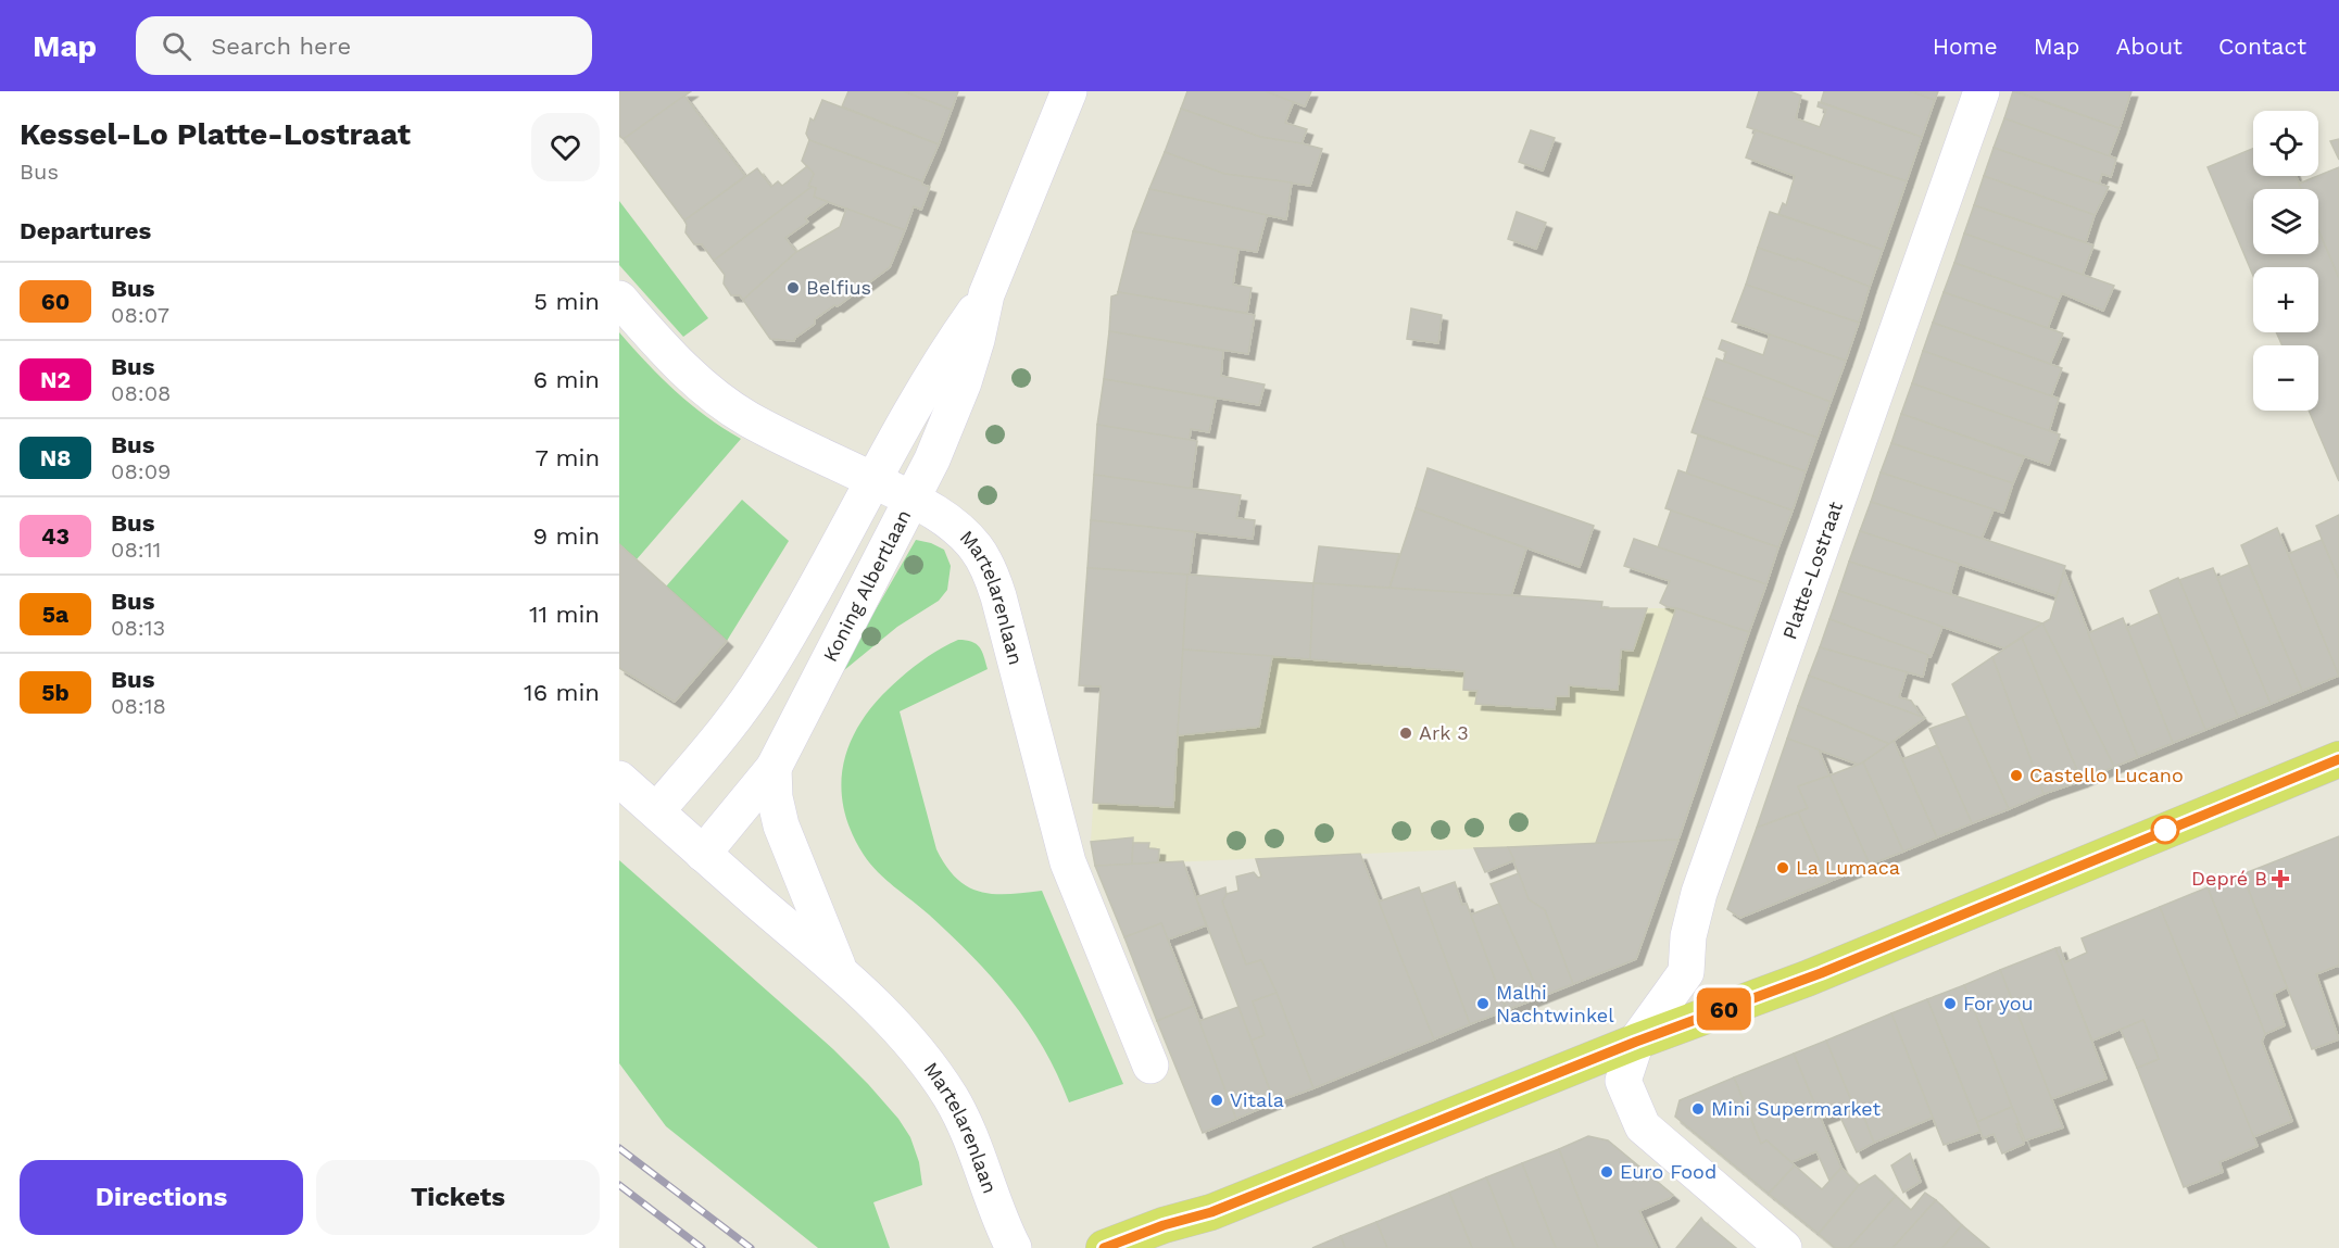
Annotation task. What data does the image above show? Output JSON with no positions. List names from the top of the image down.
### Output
{
  "streets": {
    "street": ["Platte-Lostraat", "Koning Albertlaan", "Martelarenlaan"]
  },
  "crossings": [
    ["Koning Albertlaan", "Martelarenlaan"]
  ],
  "places": {
    "other": [
      "Belfius",
      "Ark 3",
      "Castello Lucano",
      "La Lumaca",
      "Malhi Nachtwinkel",
      "For you",
      "Vitala",
      "Mini Supermarket",
      "Euro Food"
    ],
    "health": ["Depré B"]
  },
  "lines": ["bus line 60"],
  "page": {
    "header": "Map",
    "search": "Search here",
    "nav": [
      "Home",
      "Map",
      "About",
      "Contact"
    ],
    "heading": [
      ["Kessel-Lo Platte-Lostraat", "Bus"],
      "Departures"
    ],
    "on_map": "60",
    "map_buttons": ["+", "−"],
    "list": [
      {
        "mark": "60",
        "name": "Bus",
        "note": "08:07",
        "value": "5 min"
      },
      {
        "mark": "N2",
        "name": "Bus",
        "note": "08:08",
        "value": "6 min"
      },
      {
        "mark": "N8",
        "name": "Bus",
        "note": "08:09",
        "value": "7 min"
      },
      {
        "mark": "43",
        "name": "Bus",
        "note": "08:11",
        "value": "9 min"
      },
      {
        "mark": "5a",
        "name": "Bus",
        "note": "08:13",
        "value": "11 min"
      },
      {
        "mark": "5b",
        "name": "Bus",
        "note": "08:18",
        "value": "16 min"
      }
    ],
    "buttons": ["Directions", "Tickets"]
  }
}
